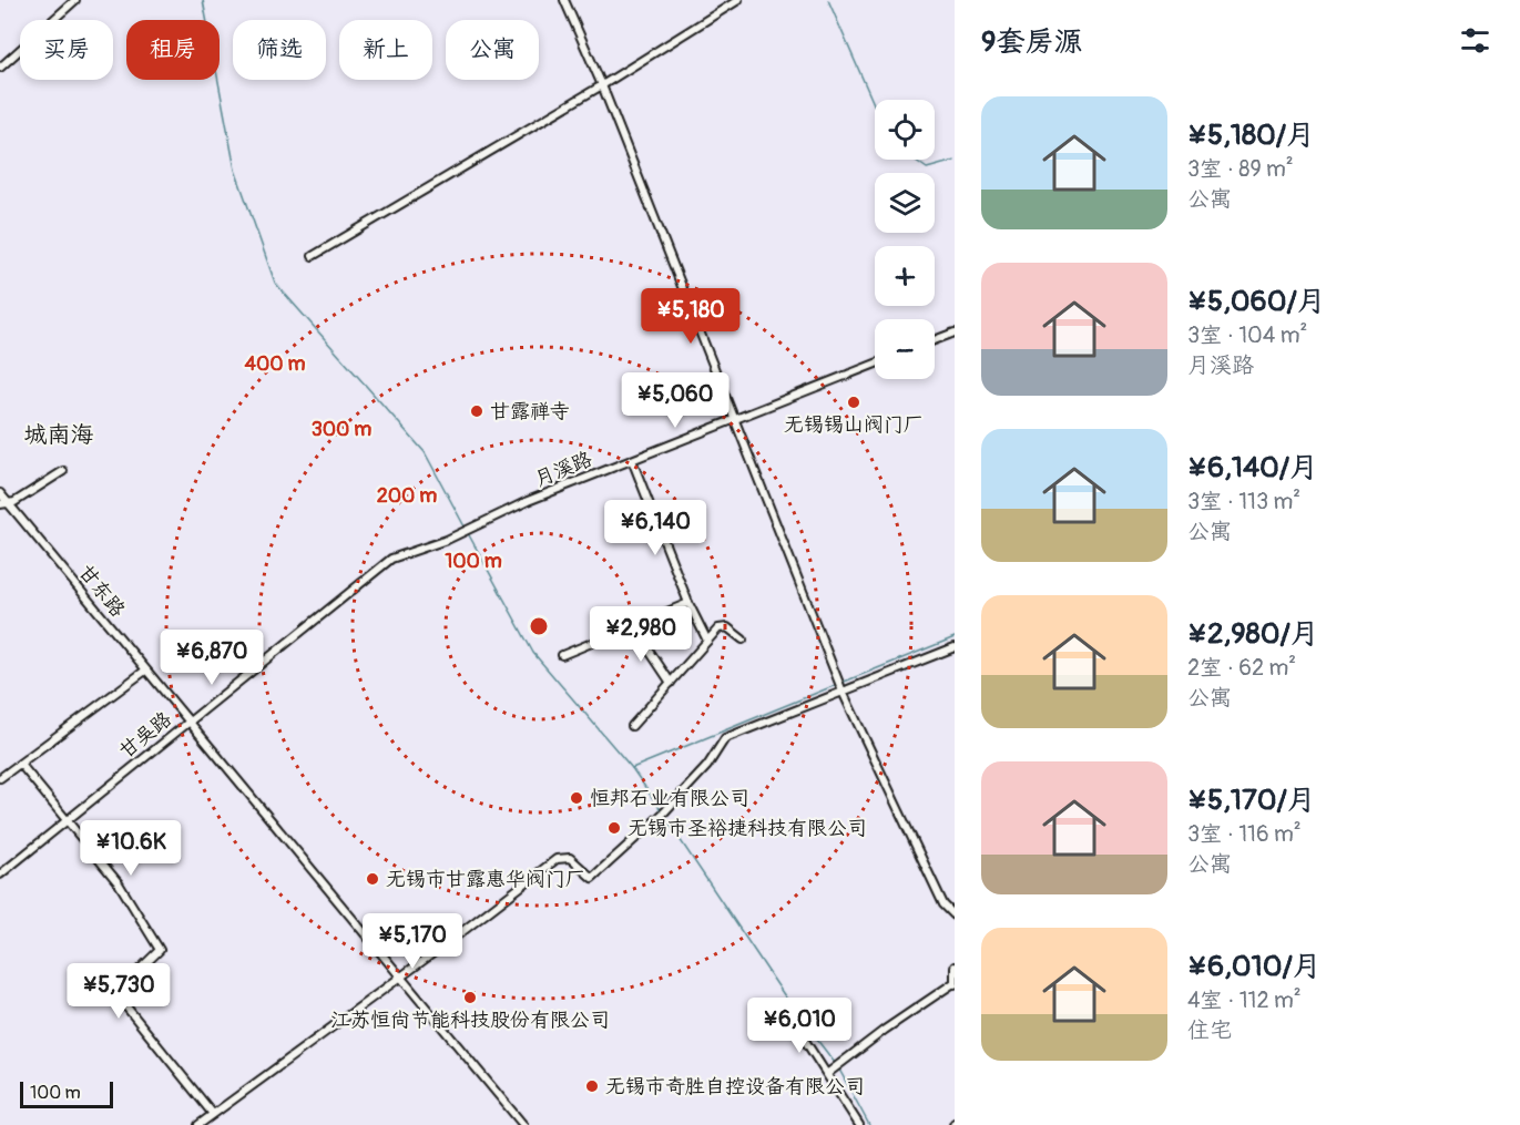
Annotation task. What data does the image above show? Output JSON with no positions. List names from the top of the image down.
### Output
{
  "streets": {
    "street": ["月溪路", "甘东路", "甘吴路"]
  },
  "crossings": [
    ["月溪路", "甘吴路"],
    ["甘东路", "甘吴路"]
  ],
  "districts": ["城南海"],
  "places": [
    "无锡锡山阀门厂",
    "甘露禅寺",
    "恒邦石业有限公司",
    "无锡市圣裕捷科技有限公司",
    "无锡市甘露惠华阀门厂",
    "江苏恒尚节能科技股份有限公司",
    "无锡市奇胜自控设备有限公司"
  ],
  "scale_bar": "100 m",
  "page": {
    "heading": "9套房源",
    "chip": [
      "买房",
      "租房",
      "筛选",
      "新上",
      "公寓"
    ],
    "list": [
      {
        "name": "¥5,180/月",
        "note": "3室 · 89 m² · 公寓"
      },
      {
        "name": "¥5,060/月",
        "note": "3室 · 104 m² · 月溪路"
      },
      {
        "name": "¥6,140/月",
        "note": "3室 · 113 m² · 公寓"
      },
      {
        "name": "¥2,980/月",
        "note": "2室 · 62 m² · 公寓"
      },
      {
        "name": "¥5,170/月",
        "note": "3室 · 116 m² · 公寓"
      },
      {
        "name": "¥6,010/月",
        "note": "4室 · 112 m² · 住宅"
      }
    ],
    "map_buttons": ["+", "−"],
    "price": [
      "¥5,180",
      "¥5,060",
      "¥6,140",
      "¥2,980",
      "¥6,870",
      "¥10.6K",
      "¥5,170",
      "¥5,730",
      "¥6,010"
    ],
    "scale": "100 m"
  },
  "rings": [
    "400 m",
    "300 m",
    "200 m",
    "100 m"
  ]
}
